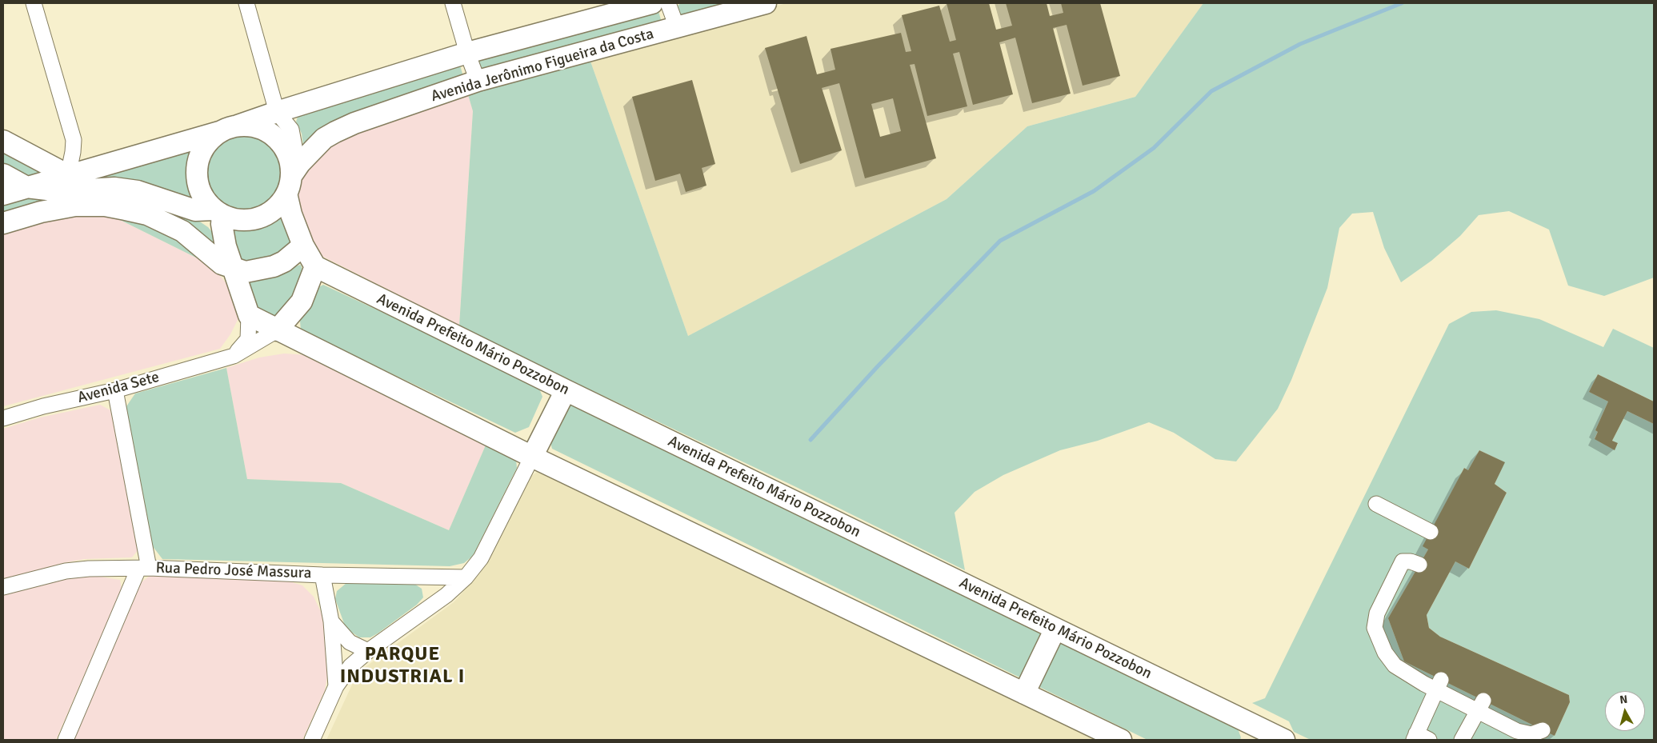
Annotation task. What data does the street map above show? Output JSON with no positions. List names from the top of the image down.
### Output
{
  "streets": {
    "street": [
      "Avenida Jerônimo Figueira da Costa",
      "Avenida Prefeito Mário Pozzobon",
      "Avenida Sete",
      "Rua Pedro José Massura"
    ]
  },
  "districts": ["PARQUE INDUSTRIAL I"],
  "north": "top"
}
